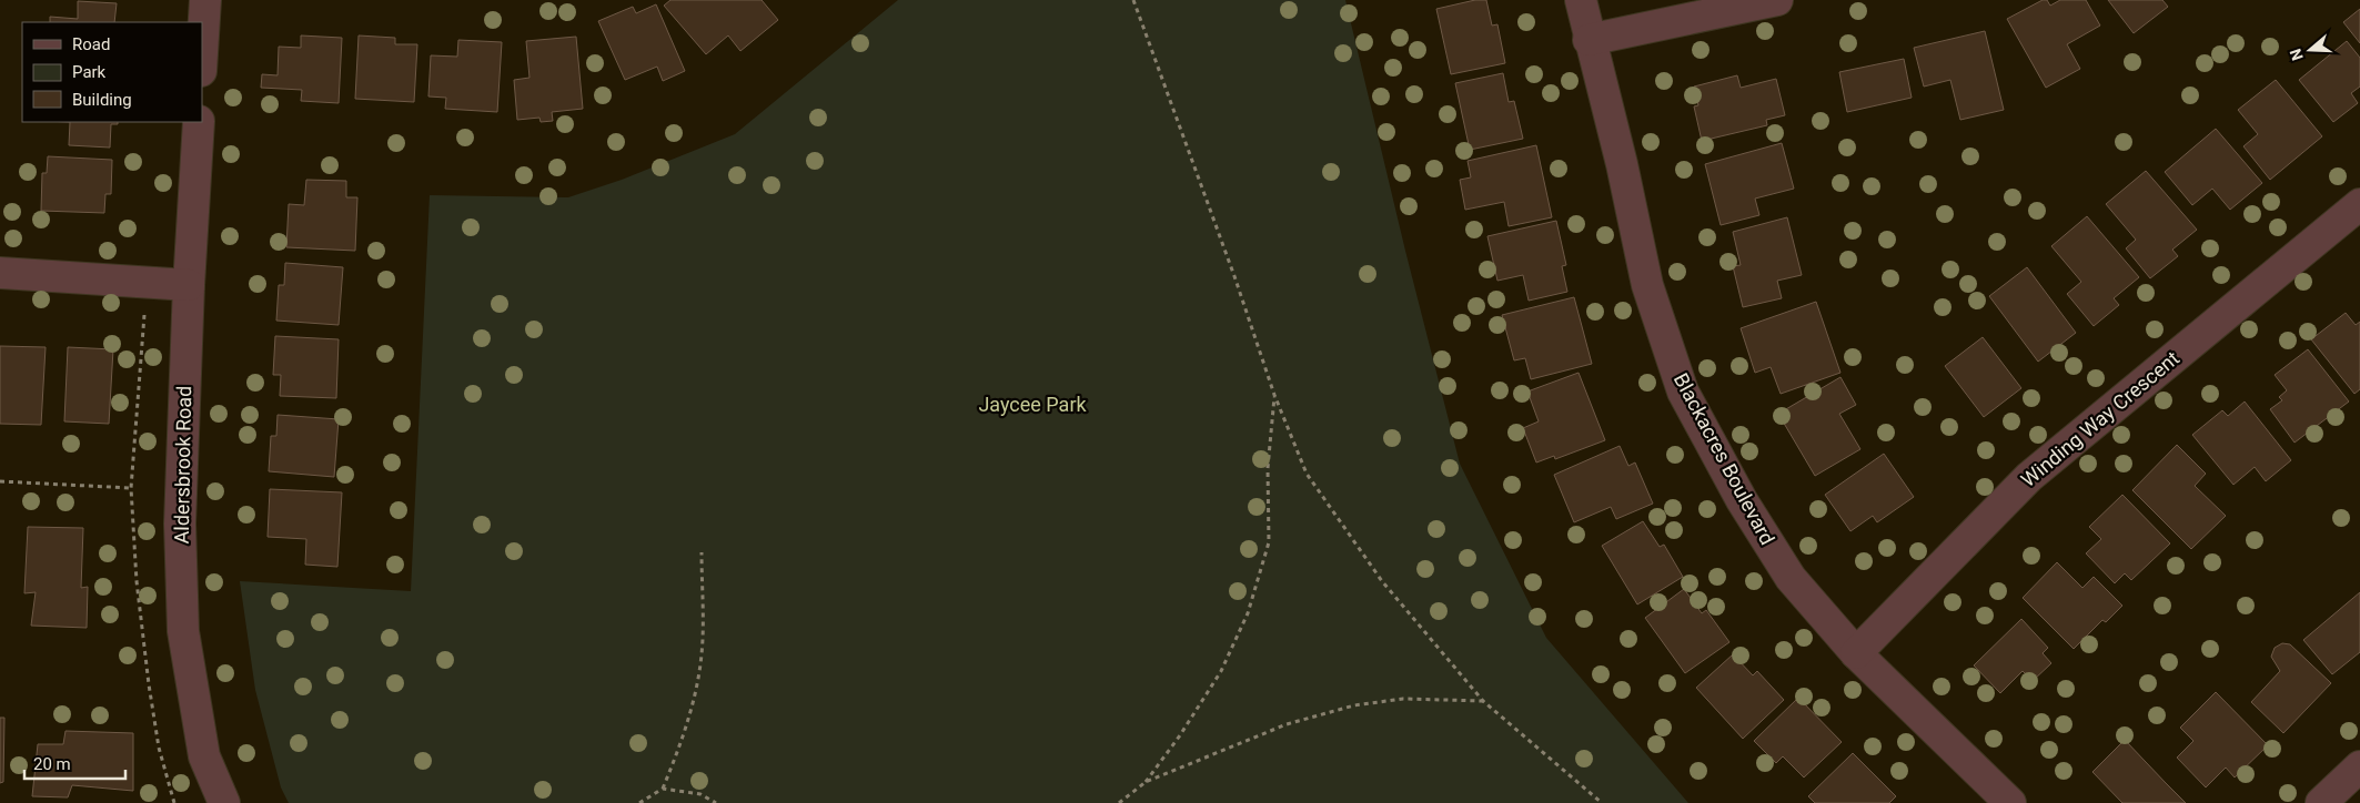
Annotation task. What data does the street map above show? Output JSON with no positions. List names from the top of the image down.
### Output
{
  "streets": {
    "street": ["Winding Way Crescent", "Blackacres Boulevard", "Aldersbrook Road"]
  },
  "crossings": [
    ["Winding Way Crescent", "Blackacres Boulevard"]
  ],
  "parks": ["Jaycee Park"],
  "legend": ["Road", "Park", "Building"],
  "scale_bar": "20 m",
  "north": "left"
}
